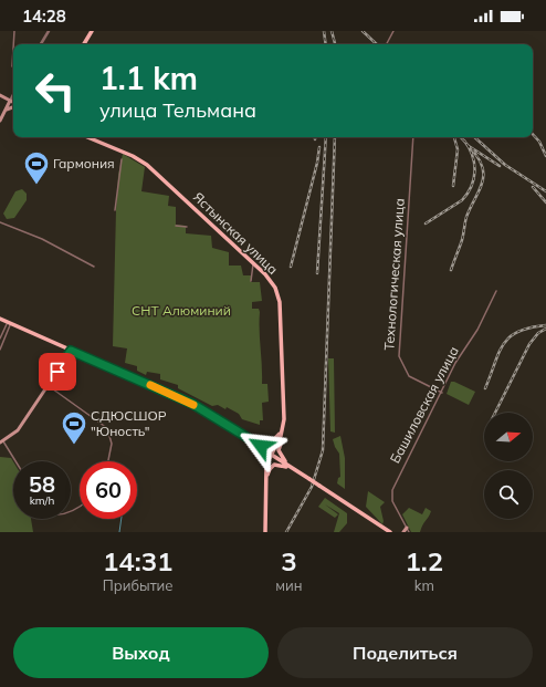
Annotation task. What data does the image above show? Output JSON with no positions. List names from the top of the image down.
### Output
{
  "streets": {
    "main road": ["Ястынская улица"],
    "street": ["Технологическая улица", "Башиловская улица"]
  },
  "crossings": [
    ["Технологическая улица", "Башиловская улица"]
  ],
  "parks": ["СНТ Алюминий"],
  "places": {
    "sports": ["Гармония", "СДЮСШОР \"Юность\""]
  },
  "north": "right",
  "page": {
    "status": "14:28",
    "turn": ["1.1 km", "улица Тельмана"],
    "speed": "58 km/h",
    "limit": "60",
    "eta": [
      "14:31",
      "Прибытие",
      "3",
      "мин",
      "1.2",
      "km"
    ],
    "buttons": ["Выход", "Поделиться"]
  }
}
